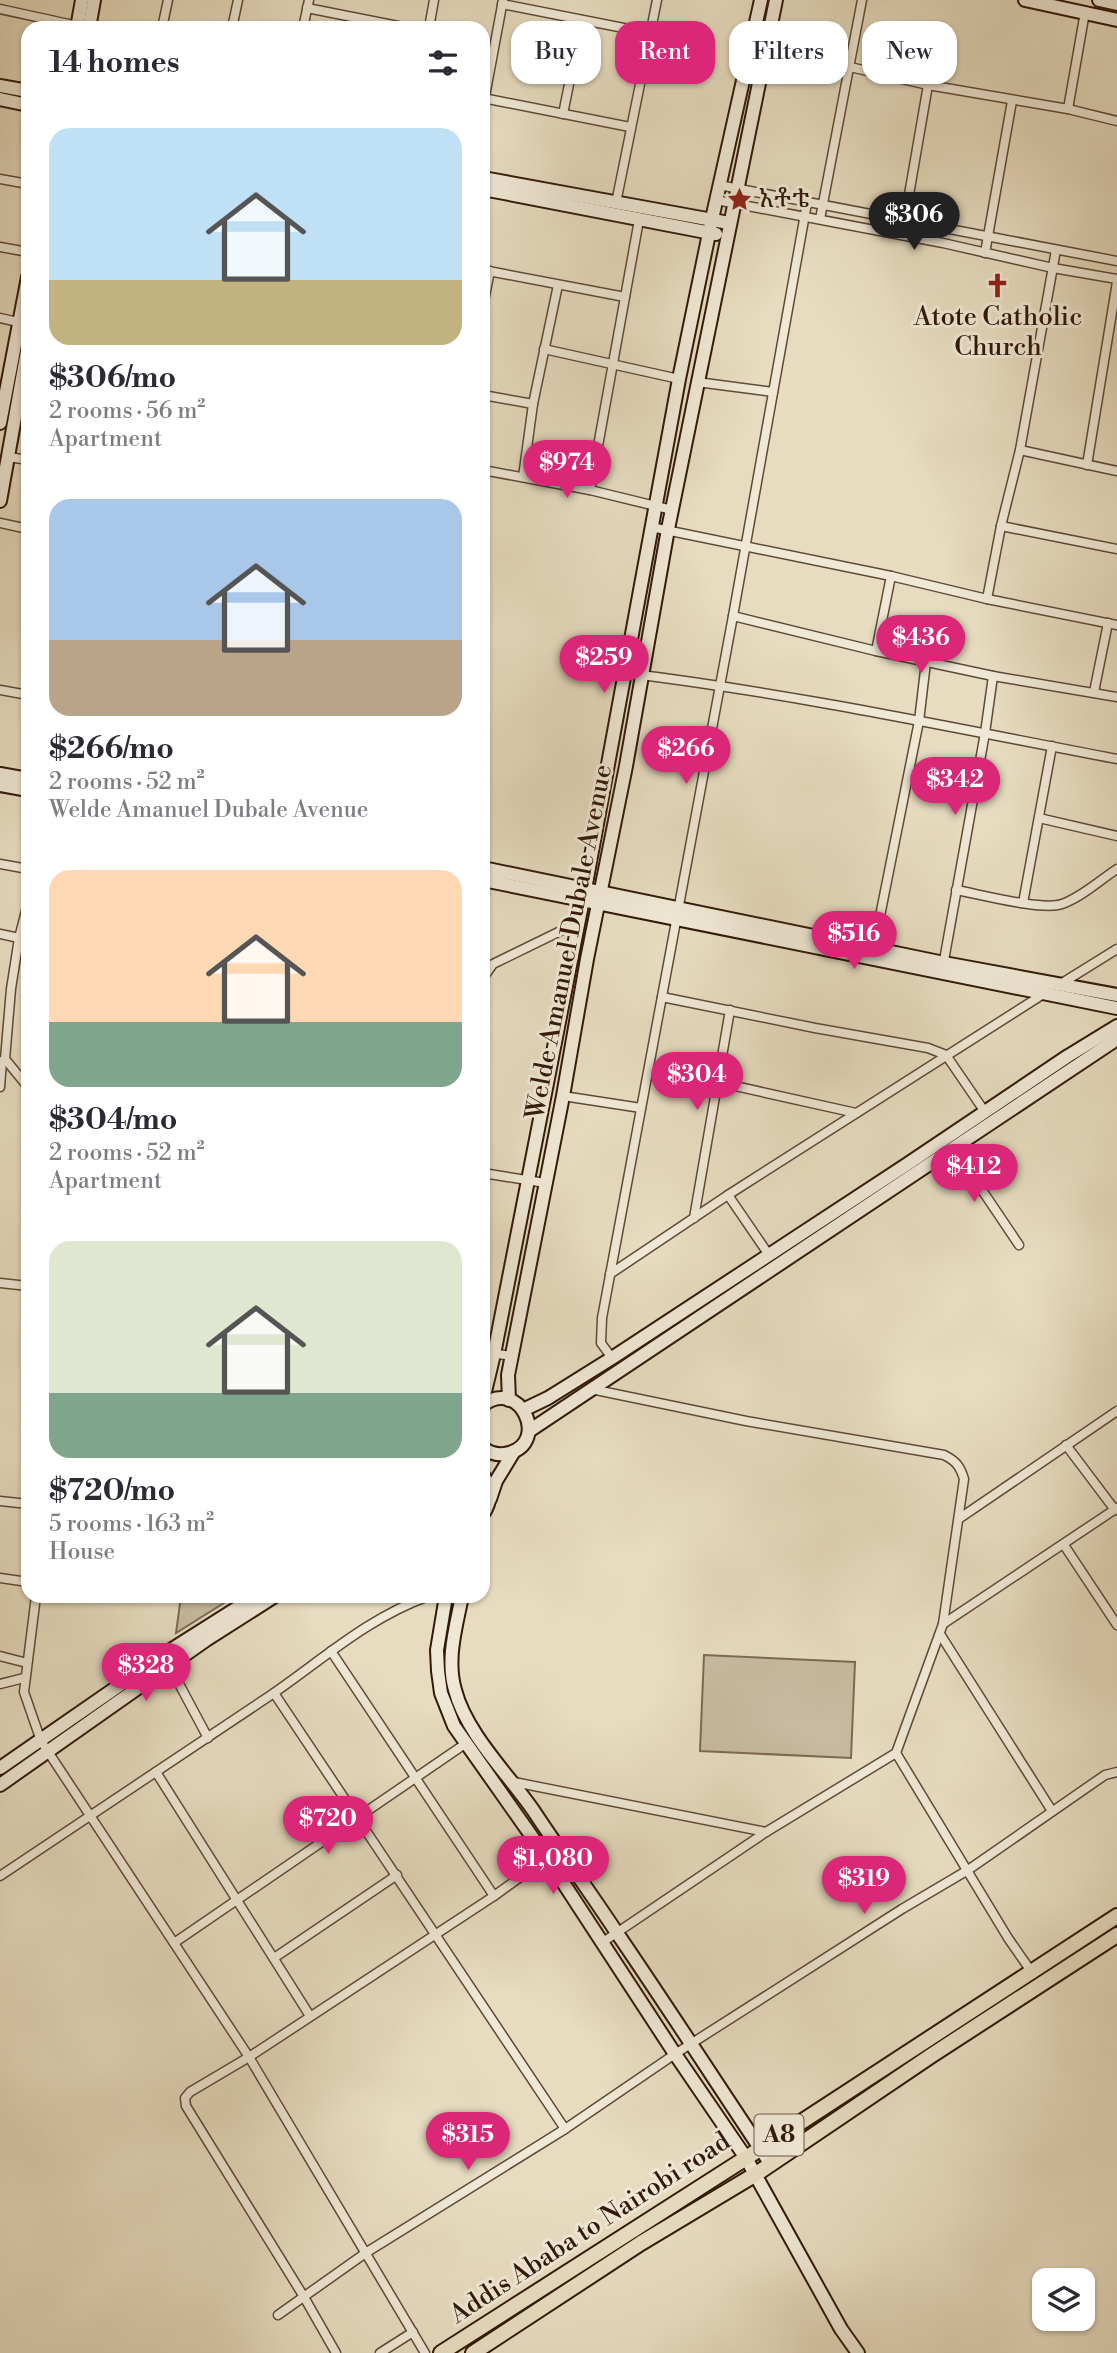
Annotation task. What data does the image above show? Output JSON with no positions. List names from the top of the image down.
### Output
{
  "streets": {
    "highway": ["A8", "Addis Ababa to Nairobi road"],
    "main road": ["Welde Amanuel Dubale Avenue"]
  },
  "places": {
    "place": ["አቶቴ"],
    "church": ["Atote Catholic Church"]
  },
  "page": {
    "chip": [
      "Buy",
      "Rent",
      "Filters",
      "New"
    ],
    "heading": "14 homes",
    "list": [
      {
        "name": "$306/mo",
        "note": "2 rooms · 56 m² · Apartment"
      },
      {
        "name": "$266/mo",
        "note": "2 rooms · 52 m² · Welde Amanuel Dubale Avenue"
      },
      {
        "name": "$304/mo",
        "note": "2 rooms · 52 m² · Apartment"
      },
      {
        "name": "$720/mo",
        "note": "5 rooms · 163 m² · House"
      }
    ],
    "price": [
      "$306",
      "$974",
      "$436",
      "$259",
      "$266",
      "$342",
      "$516",
      "$304",
      "$412",
      "$328",
      "$720",
      "$1,080",
      "$319",
      "$315"
    ]
  }
}
